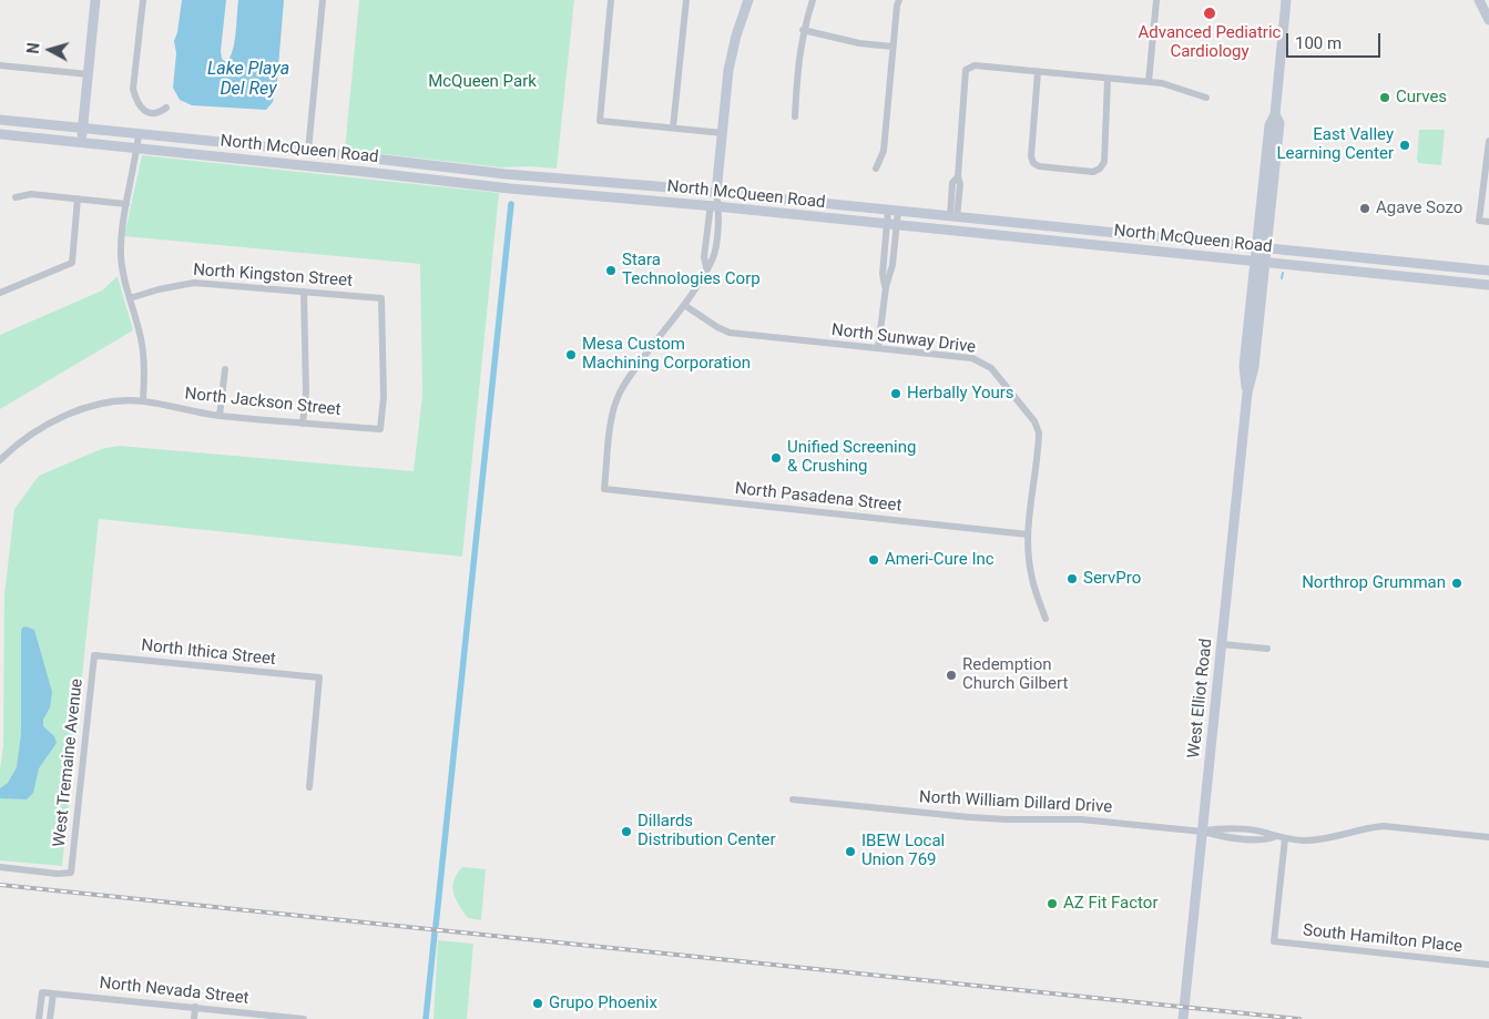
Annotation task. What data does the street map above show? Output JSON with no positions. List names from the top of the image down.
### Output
{
  "streets": {
    "main road": ["North McQueen Road", "West Elliot Road"],
    "street": [
      "North Kingston Street",
      "North Sunway Drive",
      "North Jackson Street",
      "North Pasadena Street",
      "North Ithica Street",
      "West Tremaine Avenue",
      "North William Dillard Drive",
      "South Hamilton Place",
      "North Nevada Street"
    ]
  },
  "crossings": [
    ["North McQueen Road", "West Elliot Road"],
    ["North Kingston Street", "North Jackson Street"],
    ["North Sunway Drive", "North Pasadena Street"],
    ["North Ithica Street", "West Tremaine Avenue"],
    ["West Elliot Road", "North William Dillard Drive"],
    ["North William Dillard Drive", "South Hamilton Place"]
  ],
  "water": ["Lake Playa Del Rey"],
  "parks": ["McQueen Park"],
  "places": [
    "Advanced Pediatric Cardiology",
    "Curves",
    "East Valley Learning Center",
    "Agave Sozo",
    "Stara Technologies Corp",
    "Mesa Custom Machining Corporation",
    "Herbally Yours",
    "Unified Screening & Crushing",
    "Ameri-Cure Inc",
    "ServPro",
    "Northrop Grumman",
    "Redemption Church Gilbert",
    "Dillards Distribution Center",
    "IBEW Local Union 769",
    "AZ Fit Factor",
    "Grupo Phoenix"
  ],
  "scale_bar": "100 m",
  "north": "left"
}
